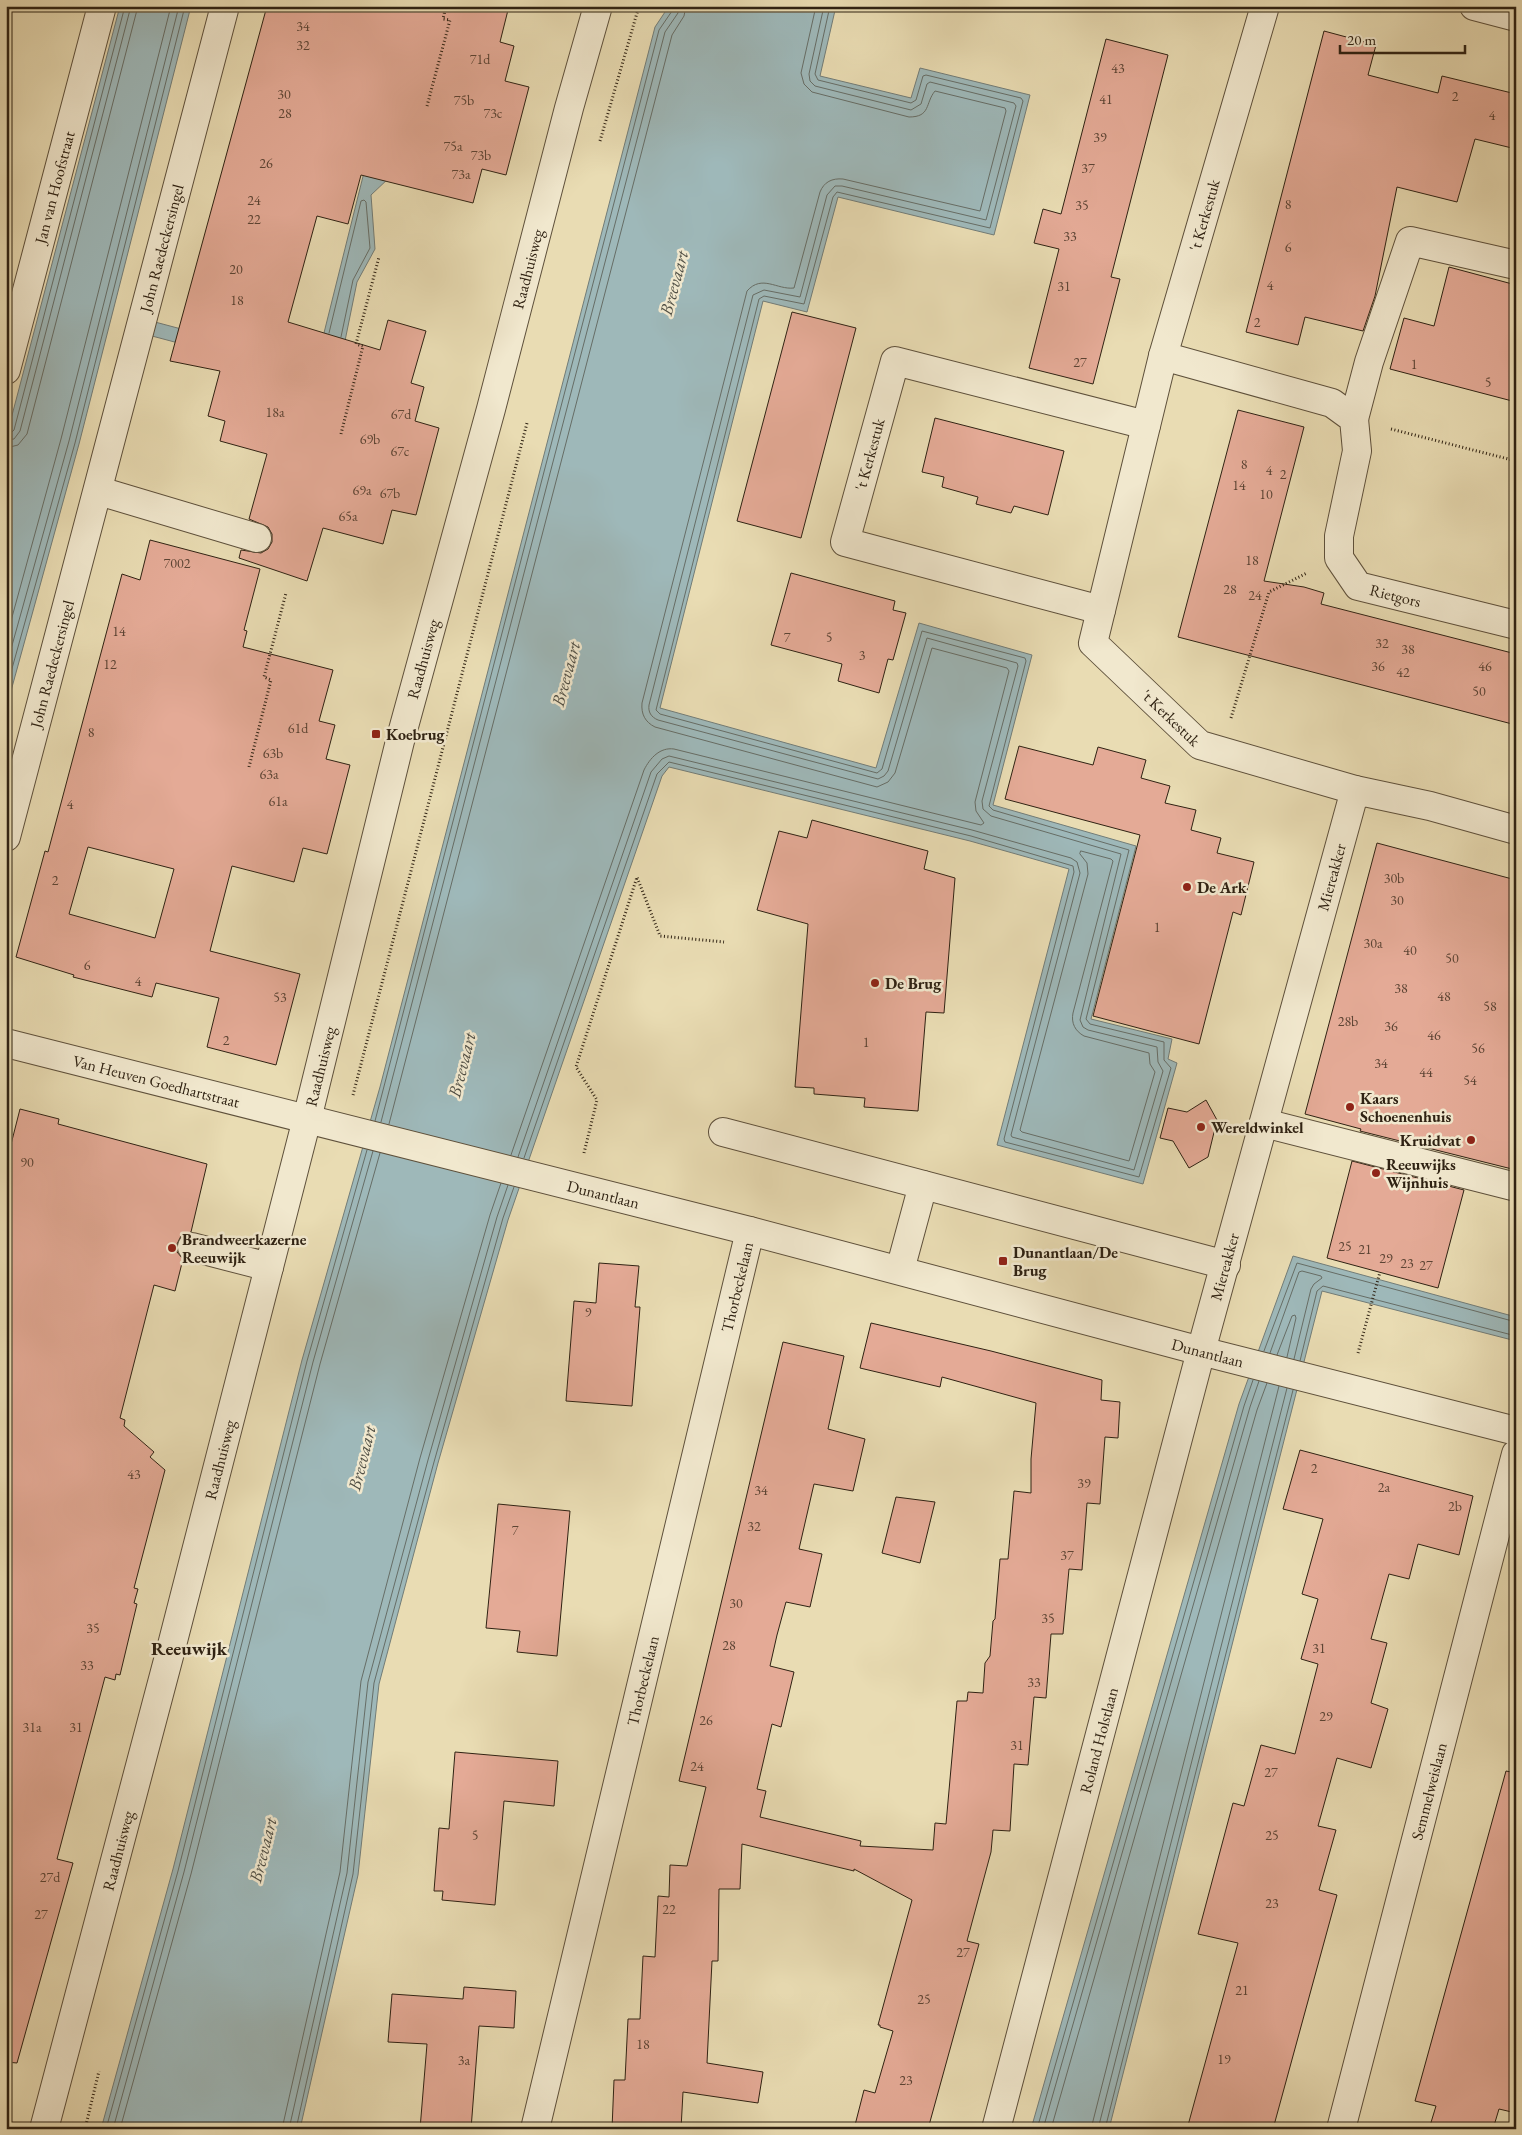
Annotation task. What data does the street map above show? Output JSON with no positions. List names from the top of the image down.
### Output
{
  "streets": {
    "street": [
      "Jan van Hoofstraat",
      "'t Kerkestuk",
      "John Raedeckersingel",
      "Raadhuisweg",
      "Rietgors",
      "Miereakker",
      "Van Heuven Goedhartstraat",
      "Dunantlaan",
      "Thorbeckelaan",
      "Roland Holstlaan",
      "Semmelweislaan"
    ]
  },
  "crossings": [
    ["'t Kerkestuk", "Miereakker"],
    ["Raadhuisweg", "Van Heuven Goedhartstraat"],
    ["Raadhuisweg", "Dunantlaan"],
    ["Miereakker", "Dunantlaan"],
    ["Miereakker", "Roland Holstlaan"],
    ["Van Heuven Goedhartstraat", "Dunantlaan"],
    ["Dunantlaan", "Thorbeckelaan"],
    ["Dunantlaan", "Roland Holstlaan"]
  ],
  "districts": ["Reeuwijk"],
  "water": ["Breevaart"],
  "places": {
    "transit": ["Koebrug", "Dunantlaan/De Brug"],
    "other": [
      "De Ark",
      "De Brug",
      "Kaars Schoenenhuis",
      "Wereldwinkel",
      "Kruidvat",
      "Reeuwijks Wijnhuis",
      "Brandweerkazerne Reeuwijk"
    ]
  },
  "house_numbers": [
    "34",
    "32",
    "71d",
    "43",
    "30",
    "2",
    "41",
    "75b",
    "28",
    "73c",
    "4",
    "39",
    "75a",
    "73b",
    "26",
    "37",
    "73a",
    "24",
    "8",
    "35",
    "22",
    "33",
    "6",
    "20",
    "4",
    "31",
    "18",
    "2",
    "27",
    "1",
    "5",
    "18a",
    "67d",
    "69b",
    "67c",
    "8",
    "4",
    "2",
    "14",
    "69a",
    "67b",
    "10",
    "65a",
    "18",
    "7002",
    "28",
    "24",
    "14",
    "7",
    "5",
    "32",
    "38",
    "3",
    "12",
    "36",
    "46",
    "42",
    "50",
    "61d",
    "8",
    "63b",
    "63a",
    "61a",
    "4",
    "30b",
    "2",
    "30",
    "1",
    "30a",
    "40",
    "50",
    "6",
    "4",
    "38",
    "48",
    "53",
    "58",
    "28b",
    "36",
    "46",
    "2",
    "1",
    "56",
    "34",
    "44",
    "54",
    "90",
    "25",
    "21",
    "29",
    "23",
    "27",
    "9",
    "2",
    "43",
    "39",
    "2a",
    "34",
    "2b",
    "32",
    "7",
    "37",
    "30",
    "35",
    "35",
    "28",
    "31",
    "33",
    "33",
    "29",
    "26",
    "31a",
    "31",
    "31",
    "24",
    "27",
    "5",
    "25",
    "27d",
    "23",
    "22",
    "27",
    "27",
    "21",
    "25",
    "18",
    "19",
    "3a",
    "23"
  ],
  "scale_bar": "20 m"
}
